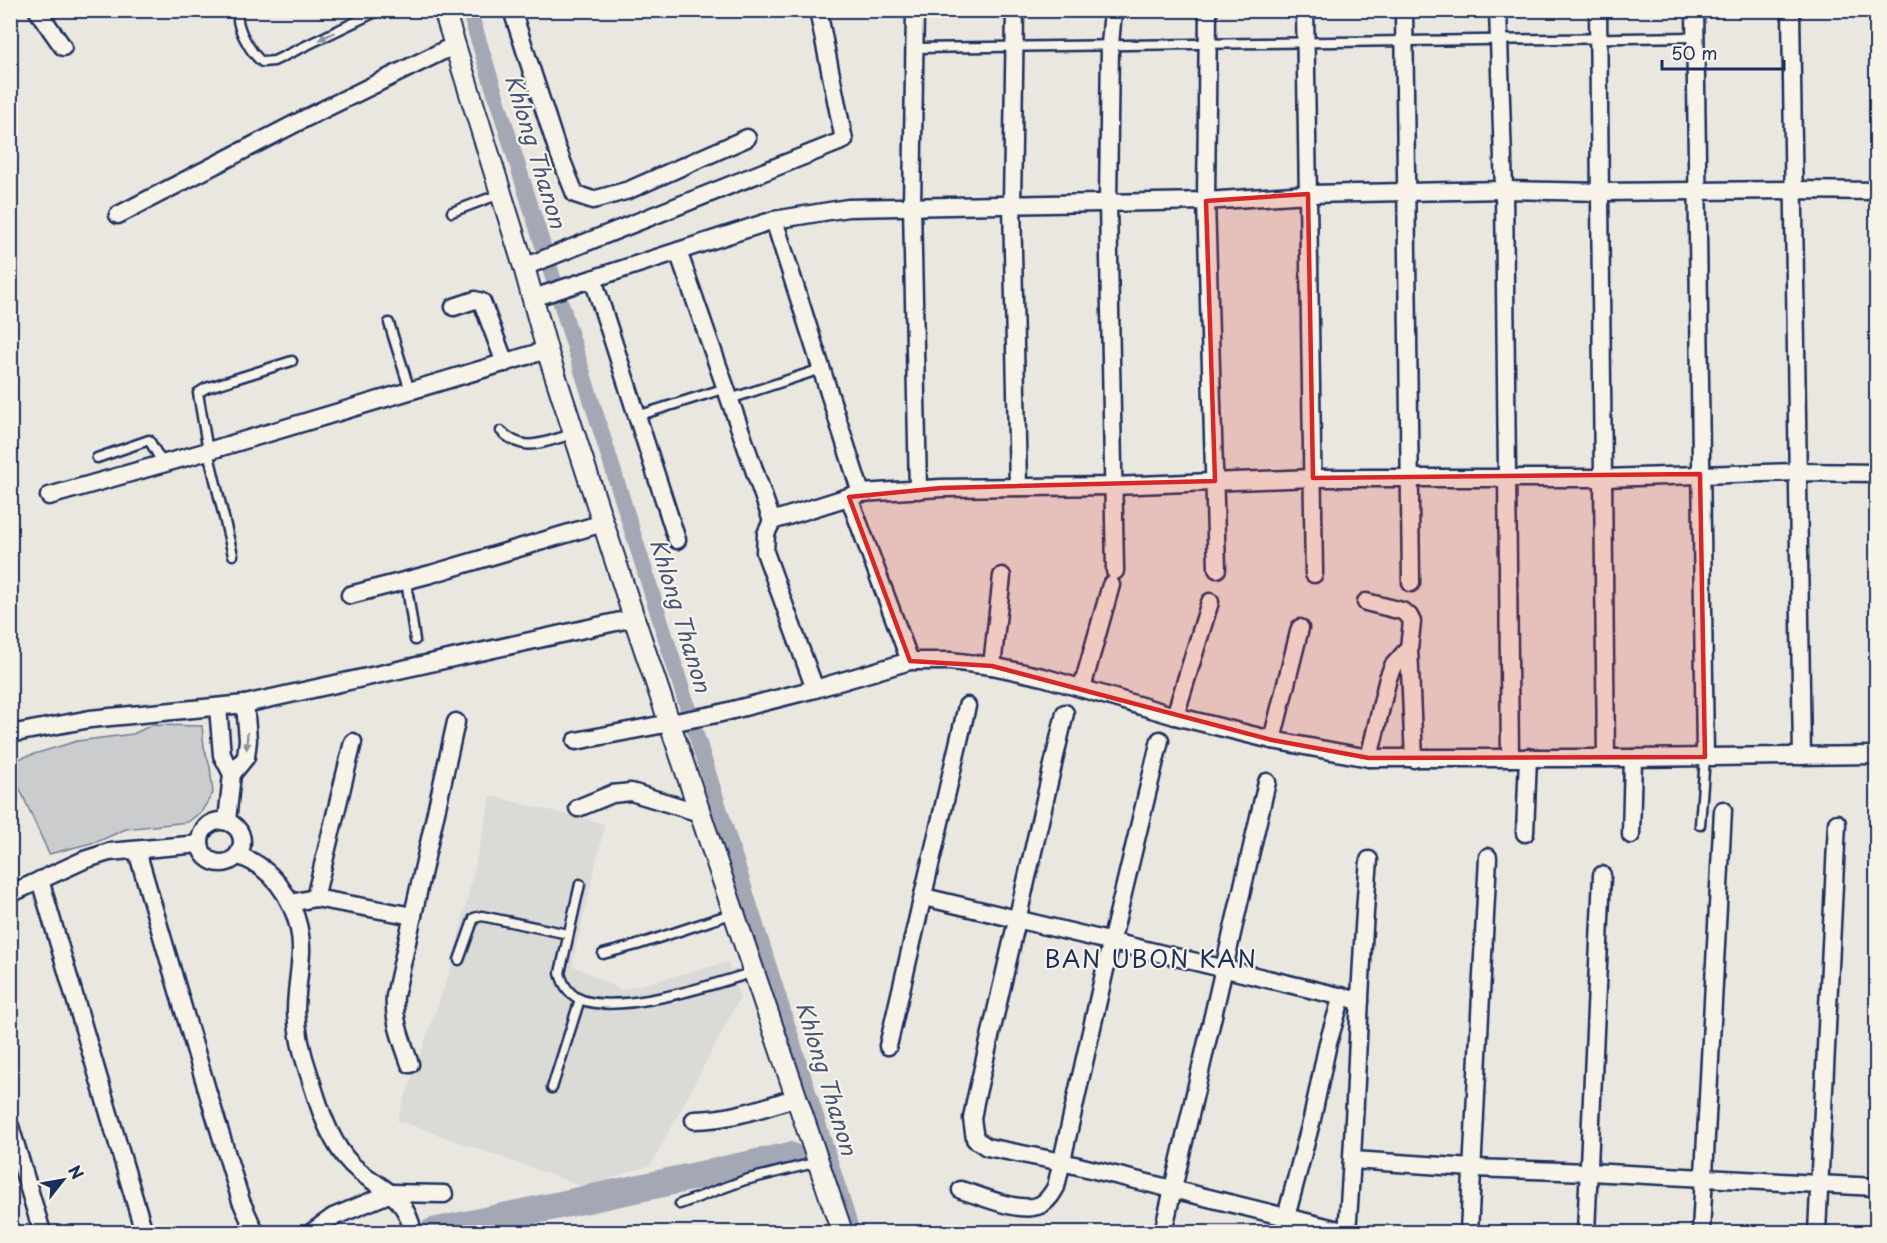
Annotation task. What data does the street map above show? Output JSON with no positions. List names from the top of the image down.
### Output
{
  "districts": ["BAN UBON KAN"],
  "water": ["Khlong Thanon"],
  "scale_bar": "50 m",
  "north": "top right"
}
